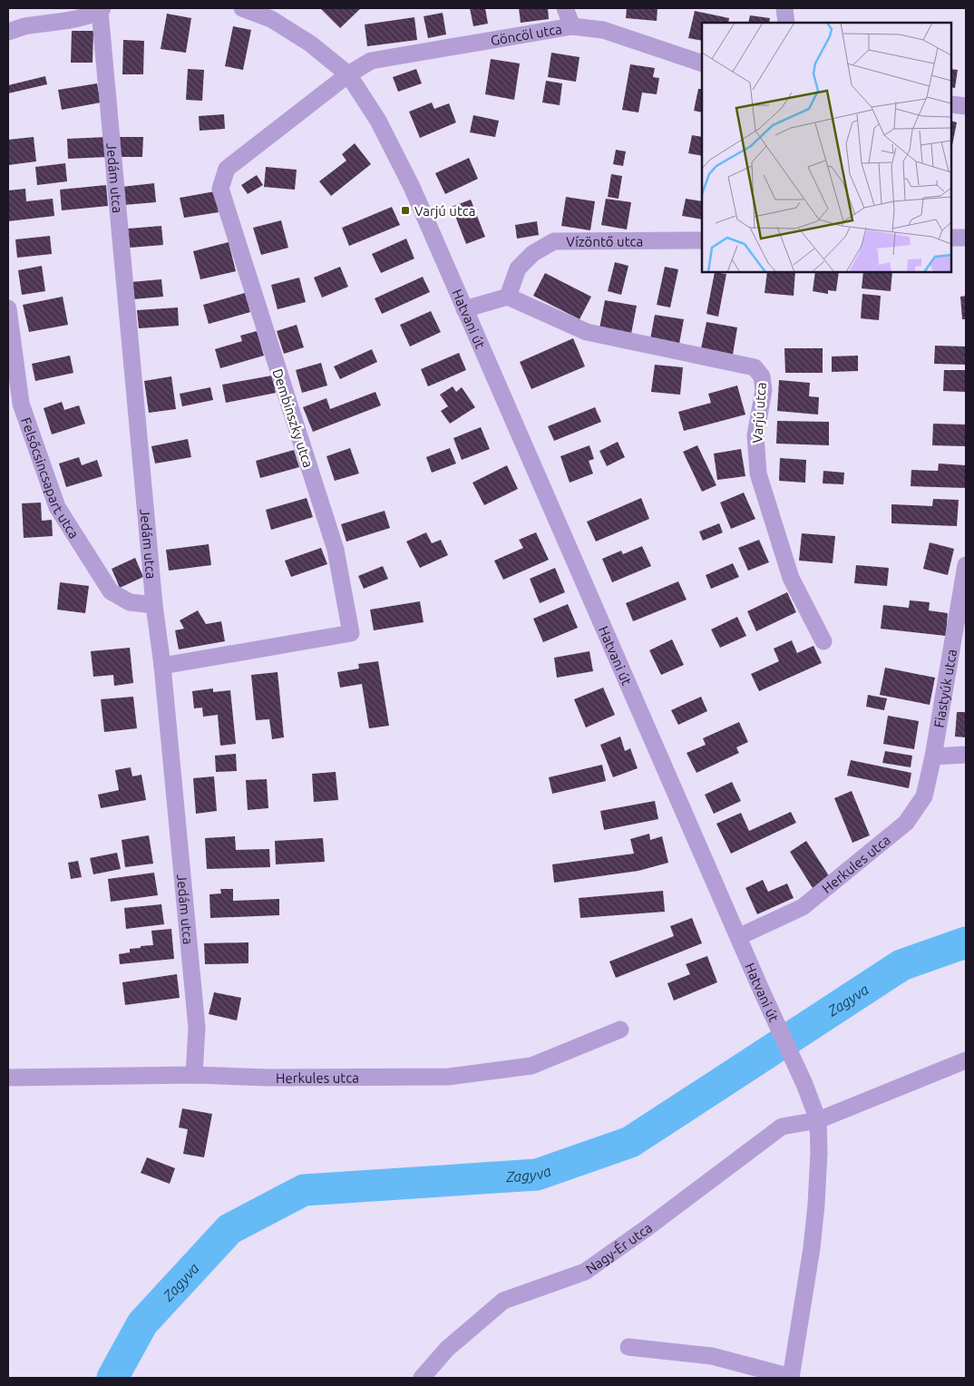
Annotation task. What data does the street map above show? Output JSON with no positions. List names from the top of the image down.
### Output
{
  "streets": {
    "street": [
      "Göncöl utca",
      "Jedám utca",
      "Vízöntő utca",
      "Hatvani út",
      "Varjú utca",
      "Dembinszky utca",
      "Felsőcsincsapart utca",
      "Fiastyúk utca",
      "Herkules utca",
      "Nagy-Ér utca"
    ]
  },
  "crossings": [
    ["Göncöl utca", "Hatvani út"],
    ["Göncöl utca", "Dembinszky utca"],
    ["Jedám utca", "Dembinszky utca"],
    ["Jedám utca", "Felsőcsincsapart utca"],
    ["Jedám utca", "Herkules utca"],
    ["Vízöntő utca", "Varjú utca"],
    ["Hatvani út", "Dembinszky utca"],
    ["Hatvani út", "Herkules utca"],
    ["Hatvani út", "Nagy-Ér utca"],
    ["Fiastyúk utca", "Herkules utca"]
  ],
  "water": ["Zagyva"],
  "places": {
    "transit": ["Varjú utca"]
  }
}
